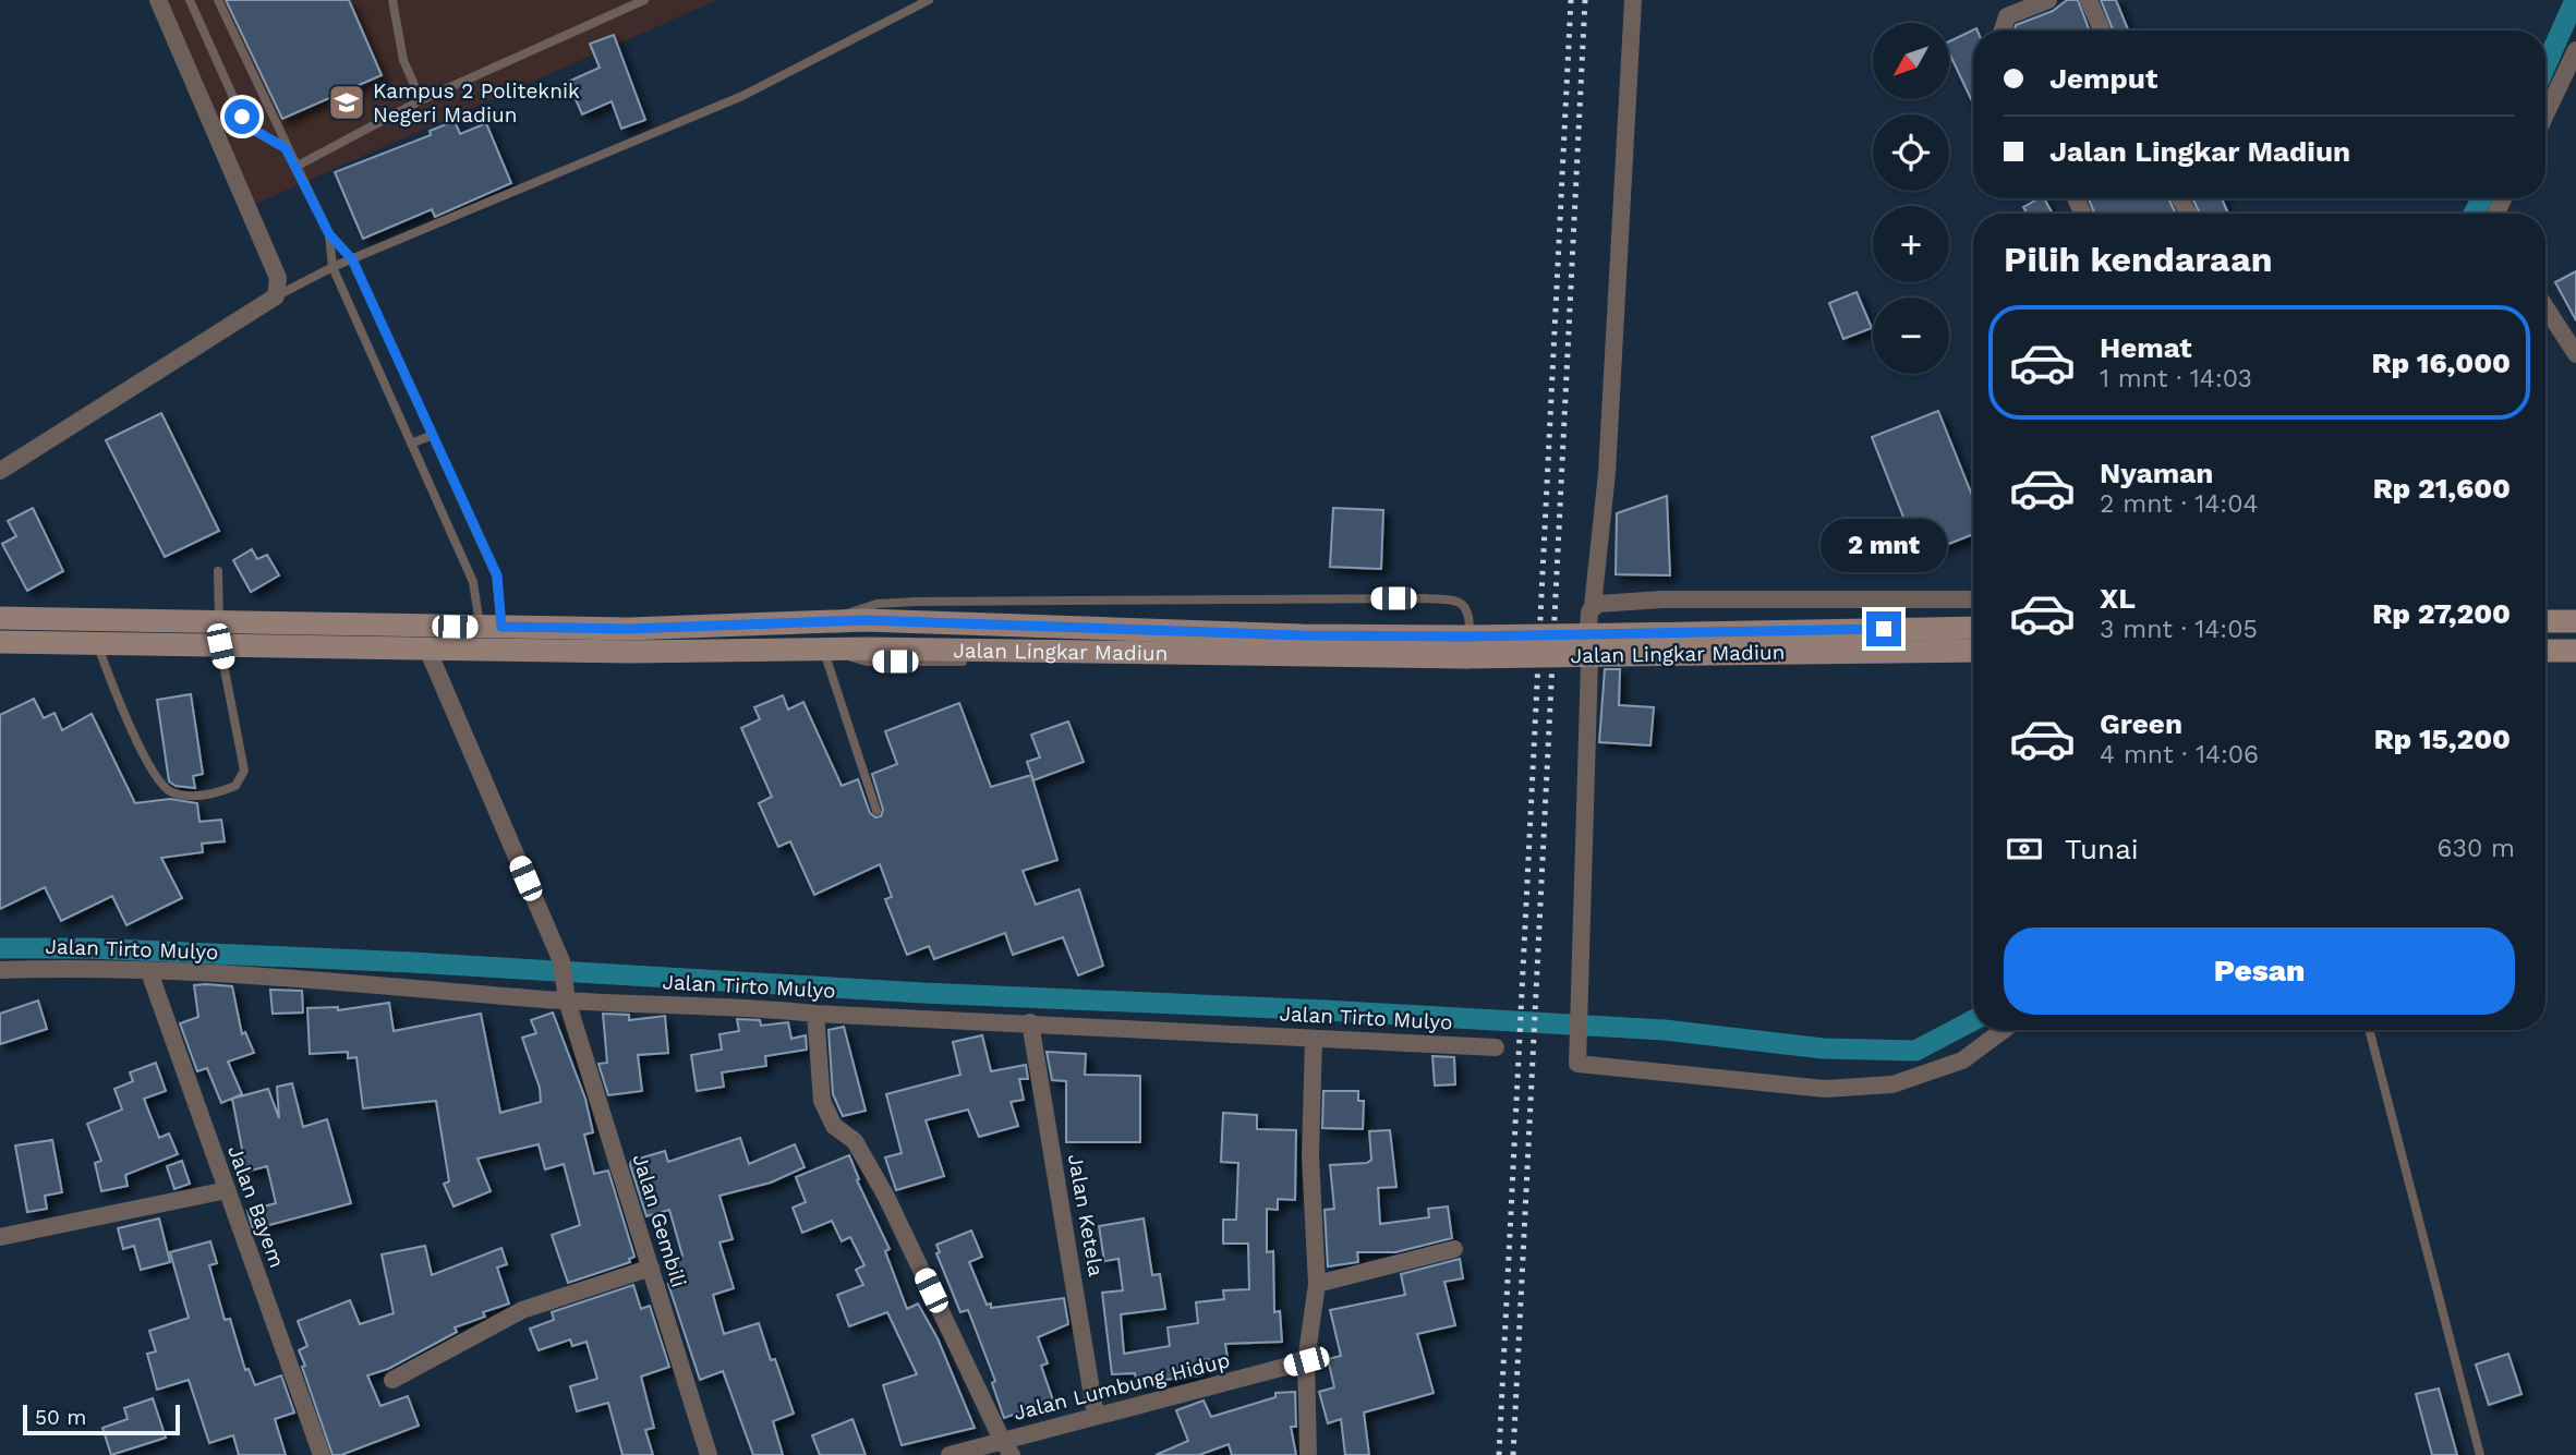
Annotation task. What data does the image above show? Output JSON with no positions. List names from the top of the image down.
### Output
{
  "streets": {
    "main road": ["Jalan Lingkar Madiun"],
    "street": [
      "Jalan Tirto Mulyo",
      "Jalan Bayem",
      "Jalan Ketela",
      "Jalan Gembili",
      "Jalan Lumbung Hidup"
    ]
  },
  "crossings": [
    ["Jalan Lingkar Madiun", "Jalan Gembili"],
    ["Jalan Tirto Mulyo", "Jalan Bayem"],
    ["Jalan Tirto Mulyo", "Jalan Ketela"],
    ["Jalan Tirto Mulyo", "Jalan Gembili"],
    ["Jalan Ketela", "Jalan Lumbung Hidup"]
  ],
  "places": {
    "school or university": ["Kampus 2 Politeknik Negeri Madiun"]
  },
  "scale_bar": "50 m",
  "north": "bottom left",
  "page": {
    "map_buttons": ["+", "−"],
    "banner": ["Jemput", "Jalan Lingkar Madiun"],
    "heading": "Pilih kendaraan",
    "list": [
      {
        "name": "Hemat",
        "note": "1 mnt · 14:03",
        "value": "Rp 16,000"
      },
      {
        "name": "Nyaman",
        "note": "2 mnt · 14:04",
        "value": "Rp 21,600"
      },
      {
        "name": "XL",
        "note": "3 mnt · 14:05",
        "value": "Rp 27,200"
      },
      {
        "name": "Green",
        "note": "4 mnt · 14:06",
        "value": "Rp 15,200"
      }
    ],
    "bubble": "2 mnt",
    "pay": ["Tunai", "630 m"],
    "buttons": "Pesan",
    "scale": "50 m"
  }
}
